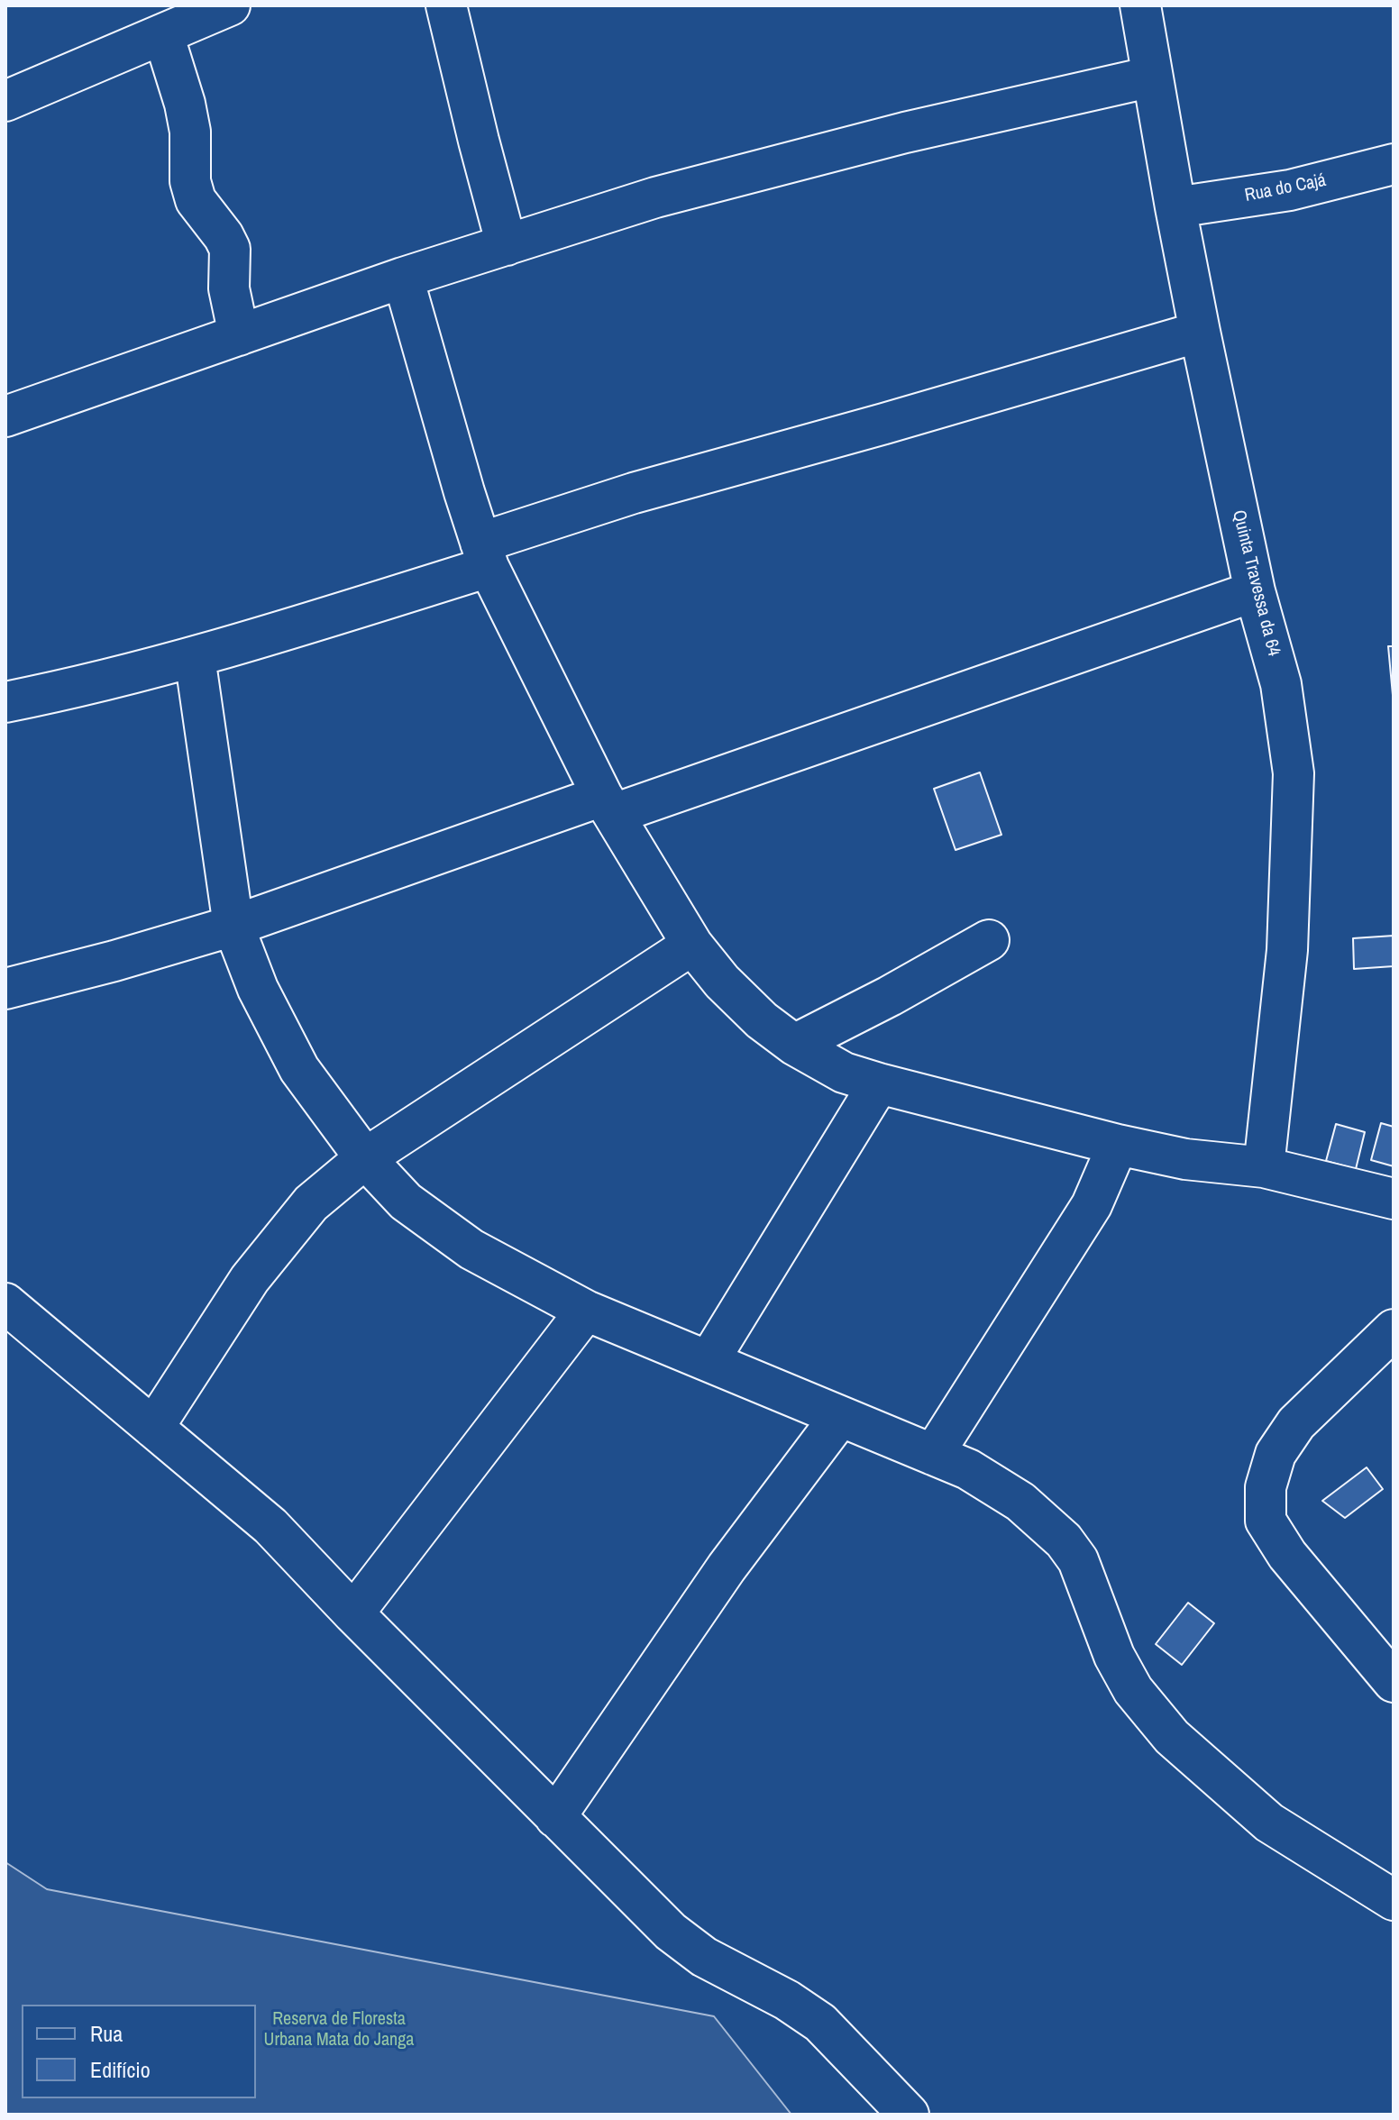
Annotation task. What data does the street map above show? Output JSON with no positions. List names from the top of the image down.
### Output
{
  "streets": {
    "street": ["Rua do Cajá", "Quinta Travessa da 64"]
  },
  "crossings": [
    ["Rua do Cajá", "Quinta Travessa da 64"]
  ],
  "parks": ["Reserva de Floresta Urbana Mata do Janga"],
  "legend": ["Rua", "Edifício"]
}
